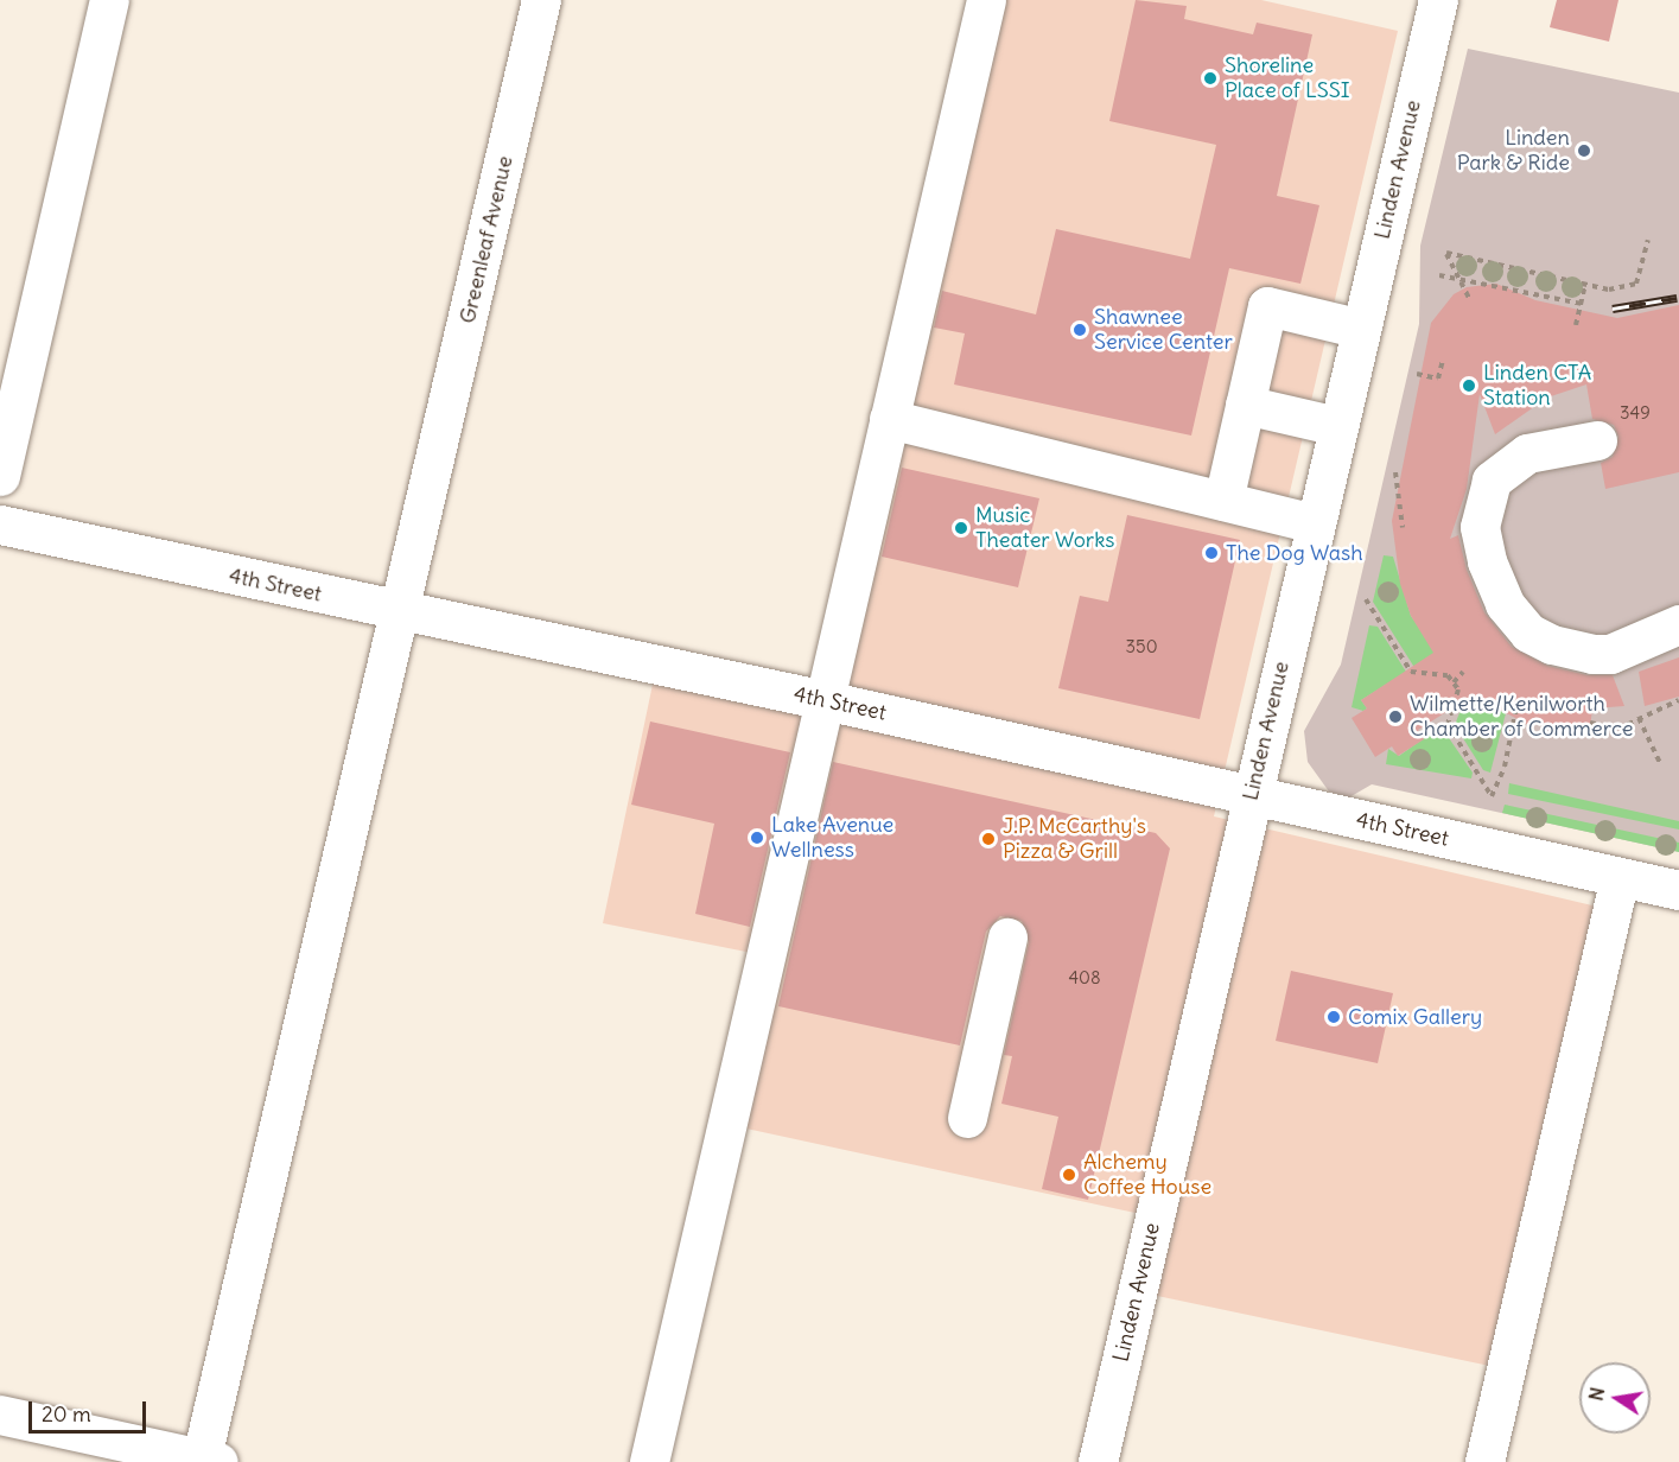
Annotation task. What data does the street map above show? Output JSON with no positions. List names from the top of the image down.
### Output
{
  "streets": {
    "street": ["Linden Avenue", "Greenleaf Avenue", "4th Street"]
  },
  "crossings": [
    ["Linden Avenue", "4th Street"],
    ["Greenleaf Avenue", "4th Street"]
  ],
  "places": [
    "Shoreline Place of LSSI",
    "Linden Park & Ride",
    "Shawnee Service Center",
    "Linden CTA Station",
    "Music Theater Works",
    "The Dog Wash",
    "Wilmette/Kenilworth Chamber of Commerce",
    "Lake Avenue Wellness",
    "J.P. McCarthy's Pizza & Grill",
    "Comix Gallery",
    "Alchemy Coffee House"
  ],
  "house_numbers": ["349", "350", "408"],
  "scale_bar": "20 m",
  "north": "left"
}
